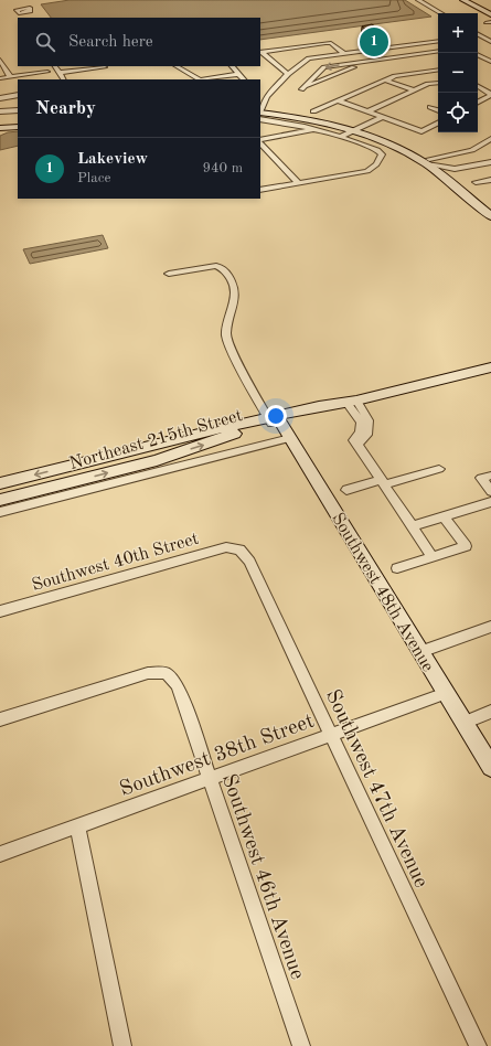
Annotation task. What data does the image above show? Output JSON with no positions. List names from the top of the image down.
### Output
{
  "streets": {
    "street": [
      "Northeast 215th Street",
      "Southwest 40th Street",
      "Southwest 48th Avenue",
      "Southwest 38th Street",
      "Southwest 47th Avenue",
      "Southwest 46th Avenue"
    ]
  },
  "crossings": [
    ["Northeast 215th Street", "Southwest 48th Avenue"],
    ["Southwest 40th Street", "Southwest 47th Avenue"],
    ["Southwest 48th Avenue", "Southwest 38th Street"],
    ["Southwest 38th Street", "Southwest 47th Avenue"],
    ["Southwest 38th Street", "Southwest 46th Avenue"]
  ],
  "page": {
    "map_buttons": ["+", "−"],
    "search": "Search here",
    "pins": "1",
    "heading": "Nearby",
    "list": [
      {
        "mark": "1",
        "name": "Lakeview",
        "note": "Place",
        "value": "940 m"
      }
    ]
  }
}
